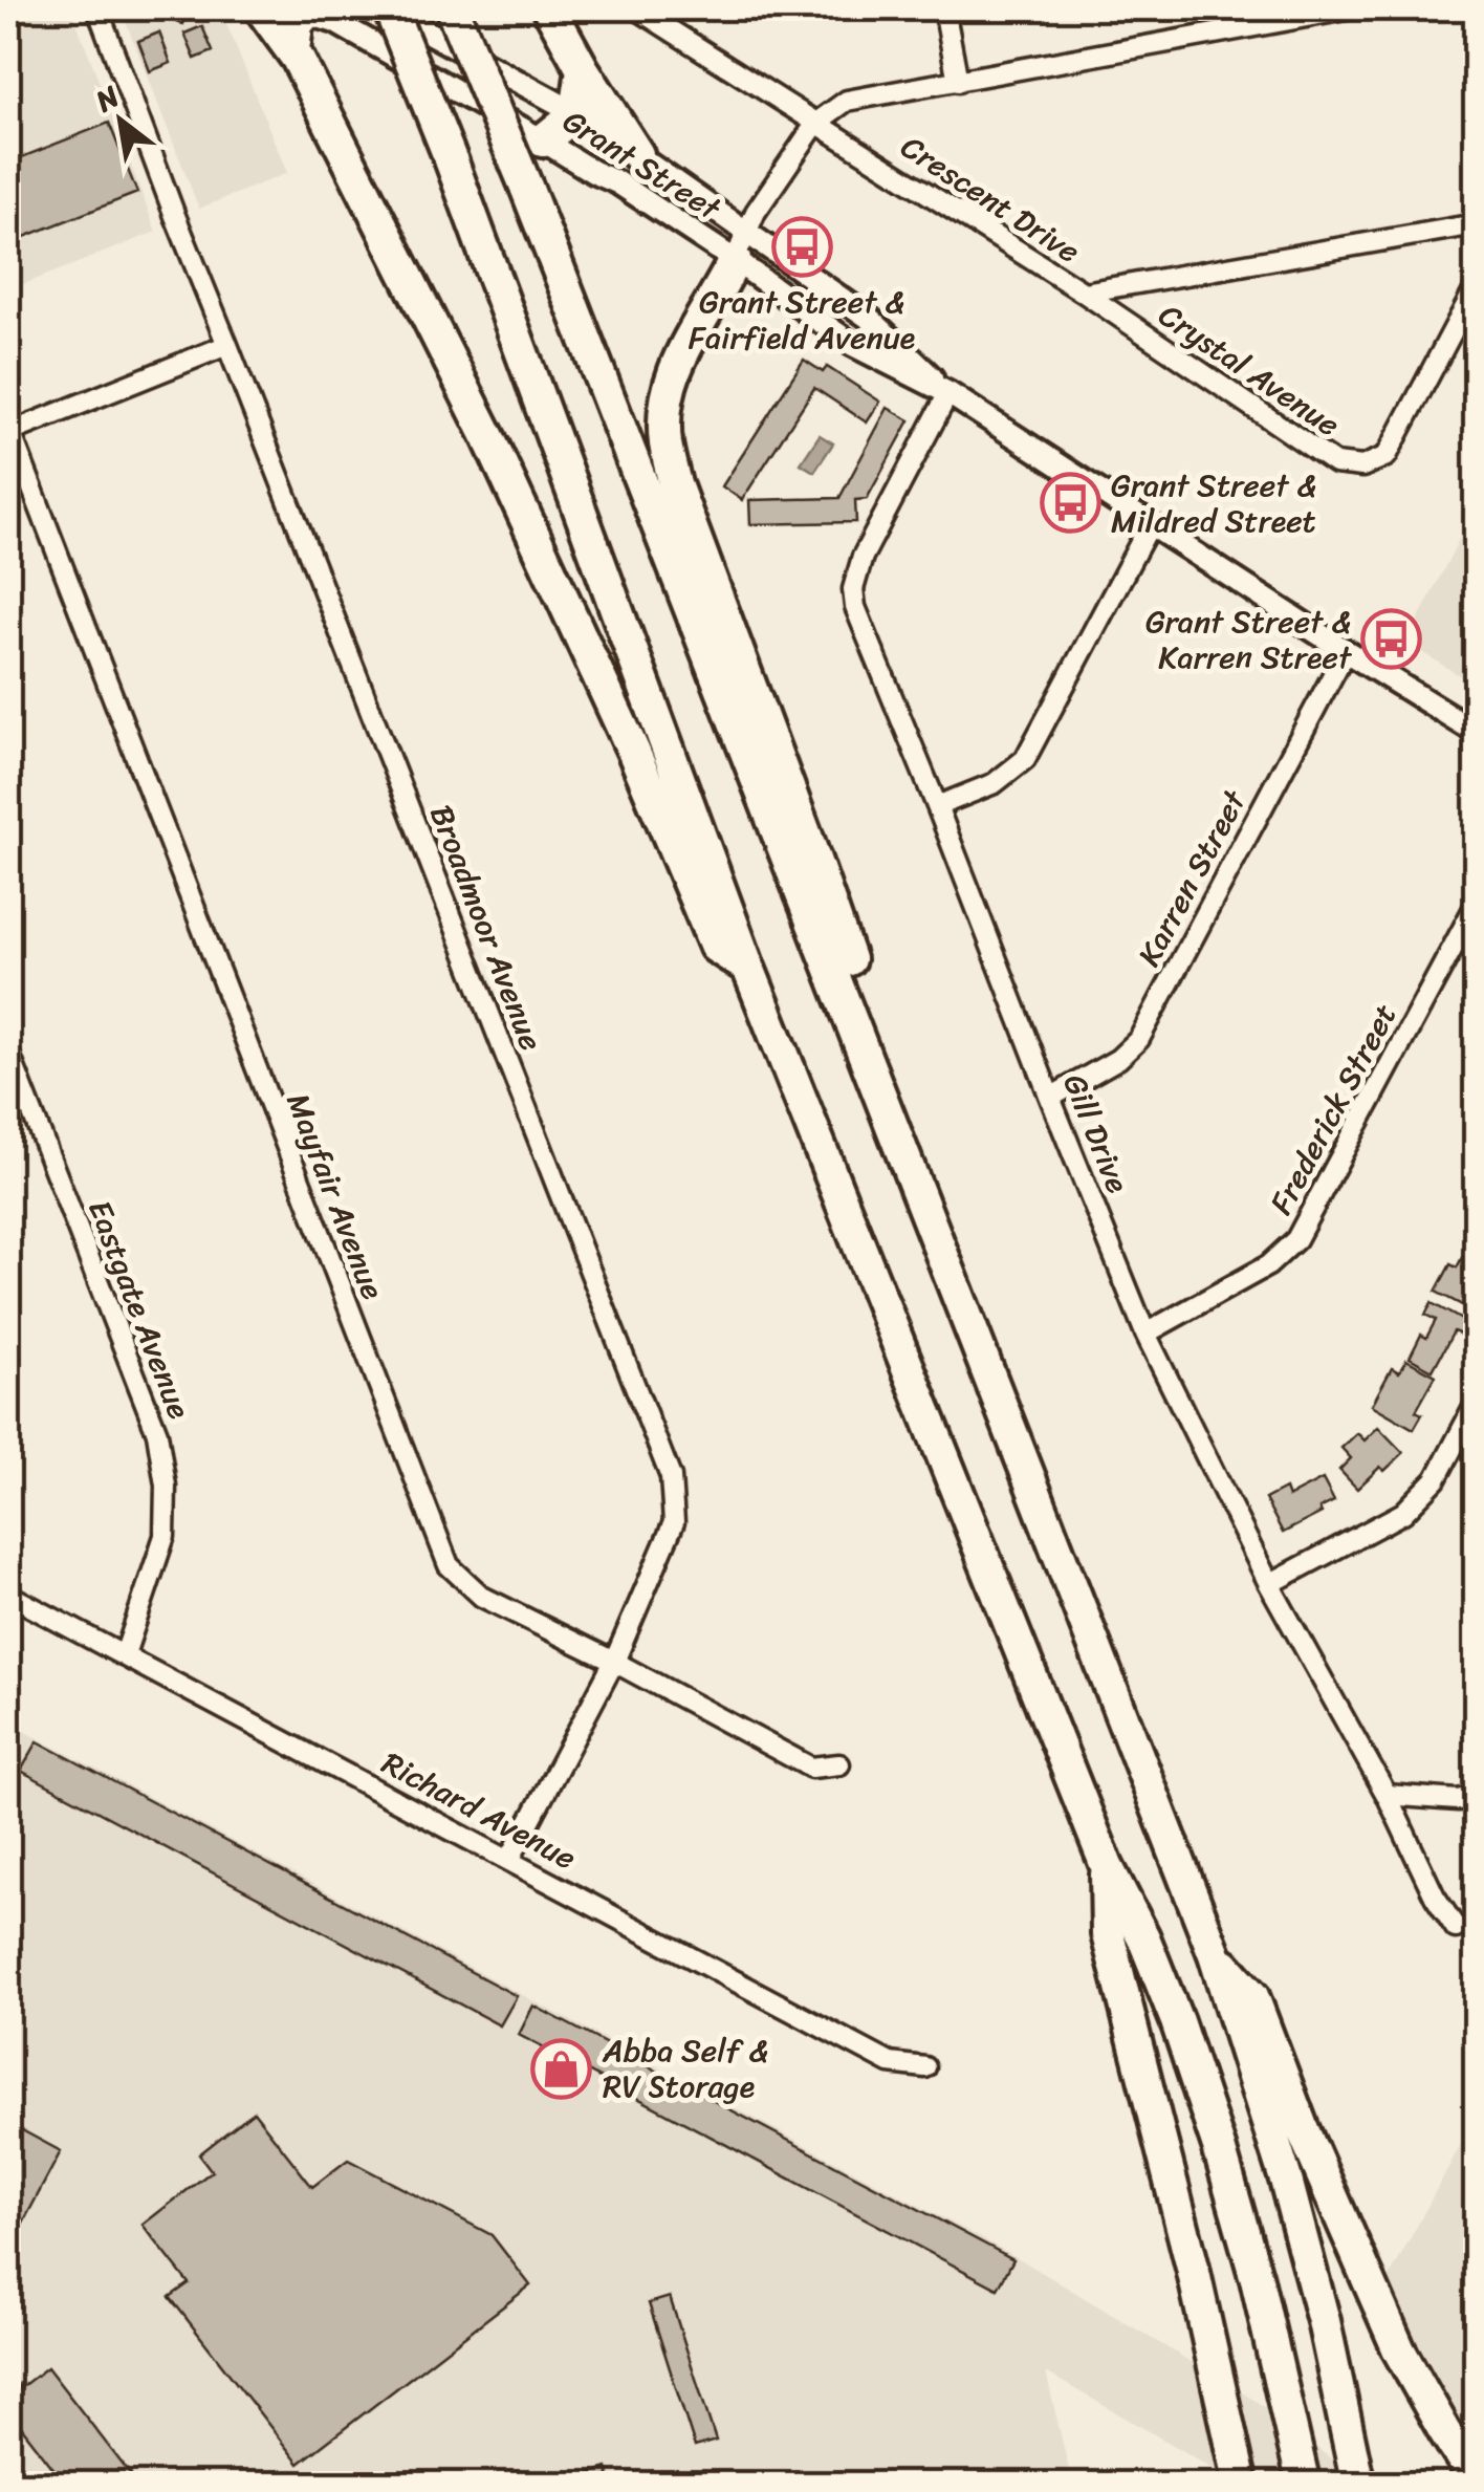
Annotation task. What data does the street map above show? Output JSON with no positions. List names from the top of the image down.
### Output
{
  "streets": {
    "street": [
      "Grant Street",
      "Crescent Drive",
      "Crystal Avenue",
      "Karren Street",
      "Broadmoor Avenue",
      "Frederick Street",
      "Gill Drive",
      "Mayfair Avenue",
      "Eastgate Avenue",
      "Richard Avenue"
    ]
  },
  "crossings": [
    ["Grant Street", "Karren Street"],
    ["Grant Street", "Gill Drive"],
    ["Crescent Drive", "Crystal Avenue"],
    ["Karren Street", "Gill Drive"],
    ["Broadmoor Avenue", "Mayfair Avenue"],
    ["Broadmoor Avenue", "Richard Avenue"],
    ["Frederick Street", "Gill Drive"],
    ["Eastgate Avenue", "Richard Avenue"]
  ],
  "places": {
    "bus stop": ["Grant Street & Fairfield Avenue", "Grant Street & Mildred Street", "Grant Street & Karren Street"],
    "shop": ["Abba Self & RV Storage"]
  },
  "north": "top left"
}
